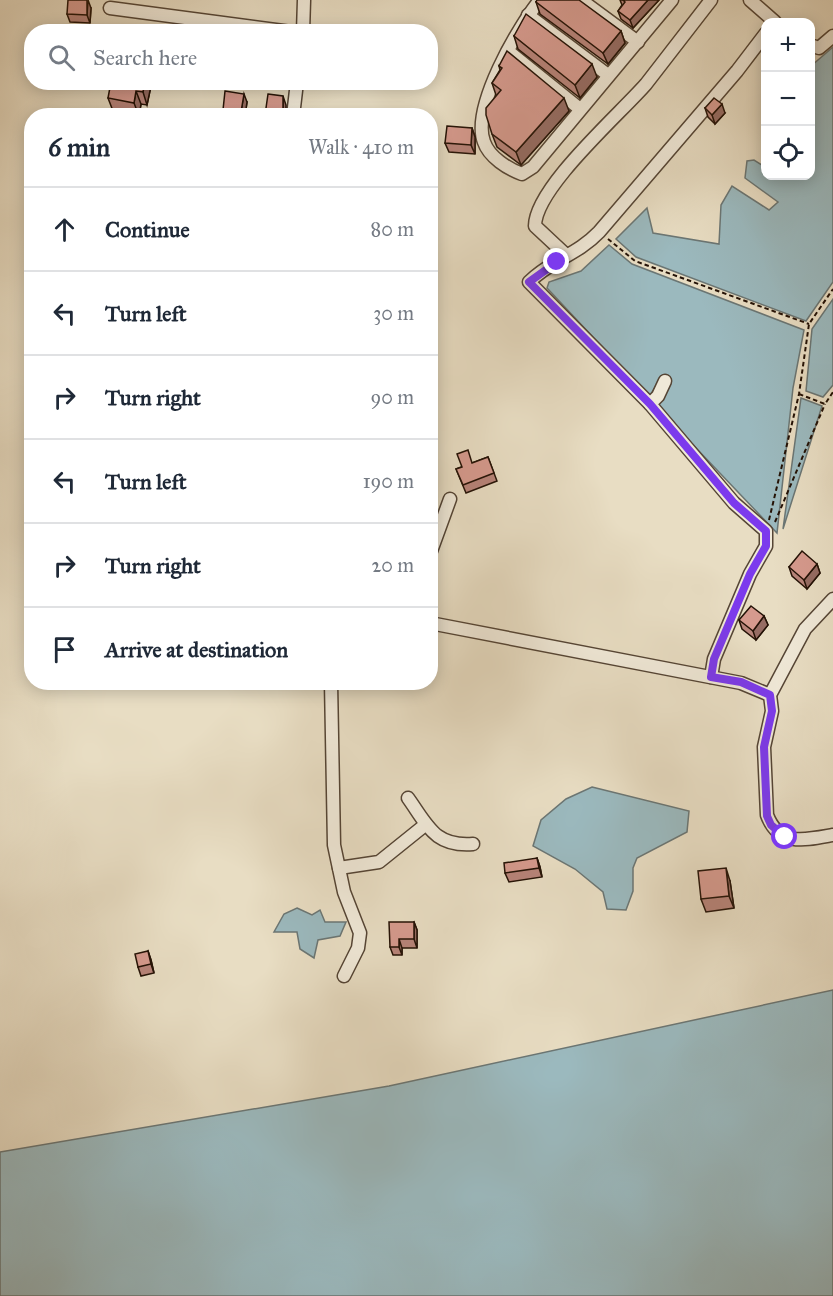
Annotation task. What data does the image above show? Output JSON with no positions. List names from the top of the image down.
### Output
{
  "page": {
    "map_buttons": ["+", "−"],
    "search": "Search here",
    "heading": ["6 min", "Walk · 410 m"],
    "list": [
      ["Continue", "80 m"],
      ["Turn left", "30 m"],
      ["Turn right", "90 m"],
      ["Turn left", "190 m"],
      ["Turn right", "20 m"],
      "Arrive at destination"
    ]
  }
}
